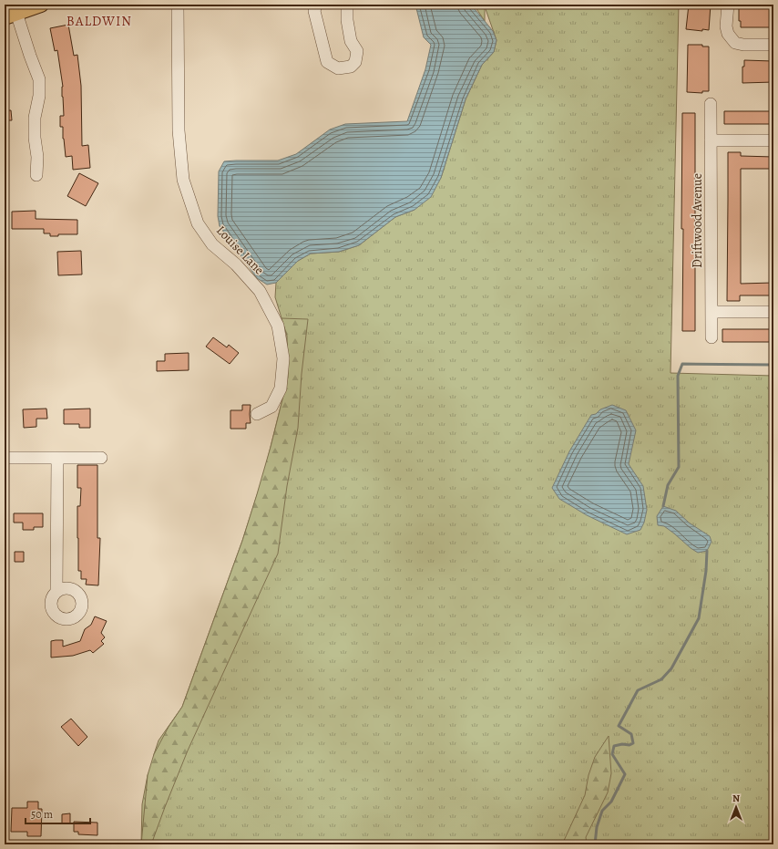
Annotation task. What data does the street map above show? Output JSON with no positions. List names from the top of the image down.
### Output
{
  "streets": {
    "street": ["Driftwood Avenue", "Louise Lane"]
  },
  "districts": ["BALDWIN"],
  "scale_bar": "50 m",
  "north": "top"
}
